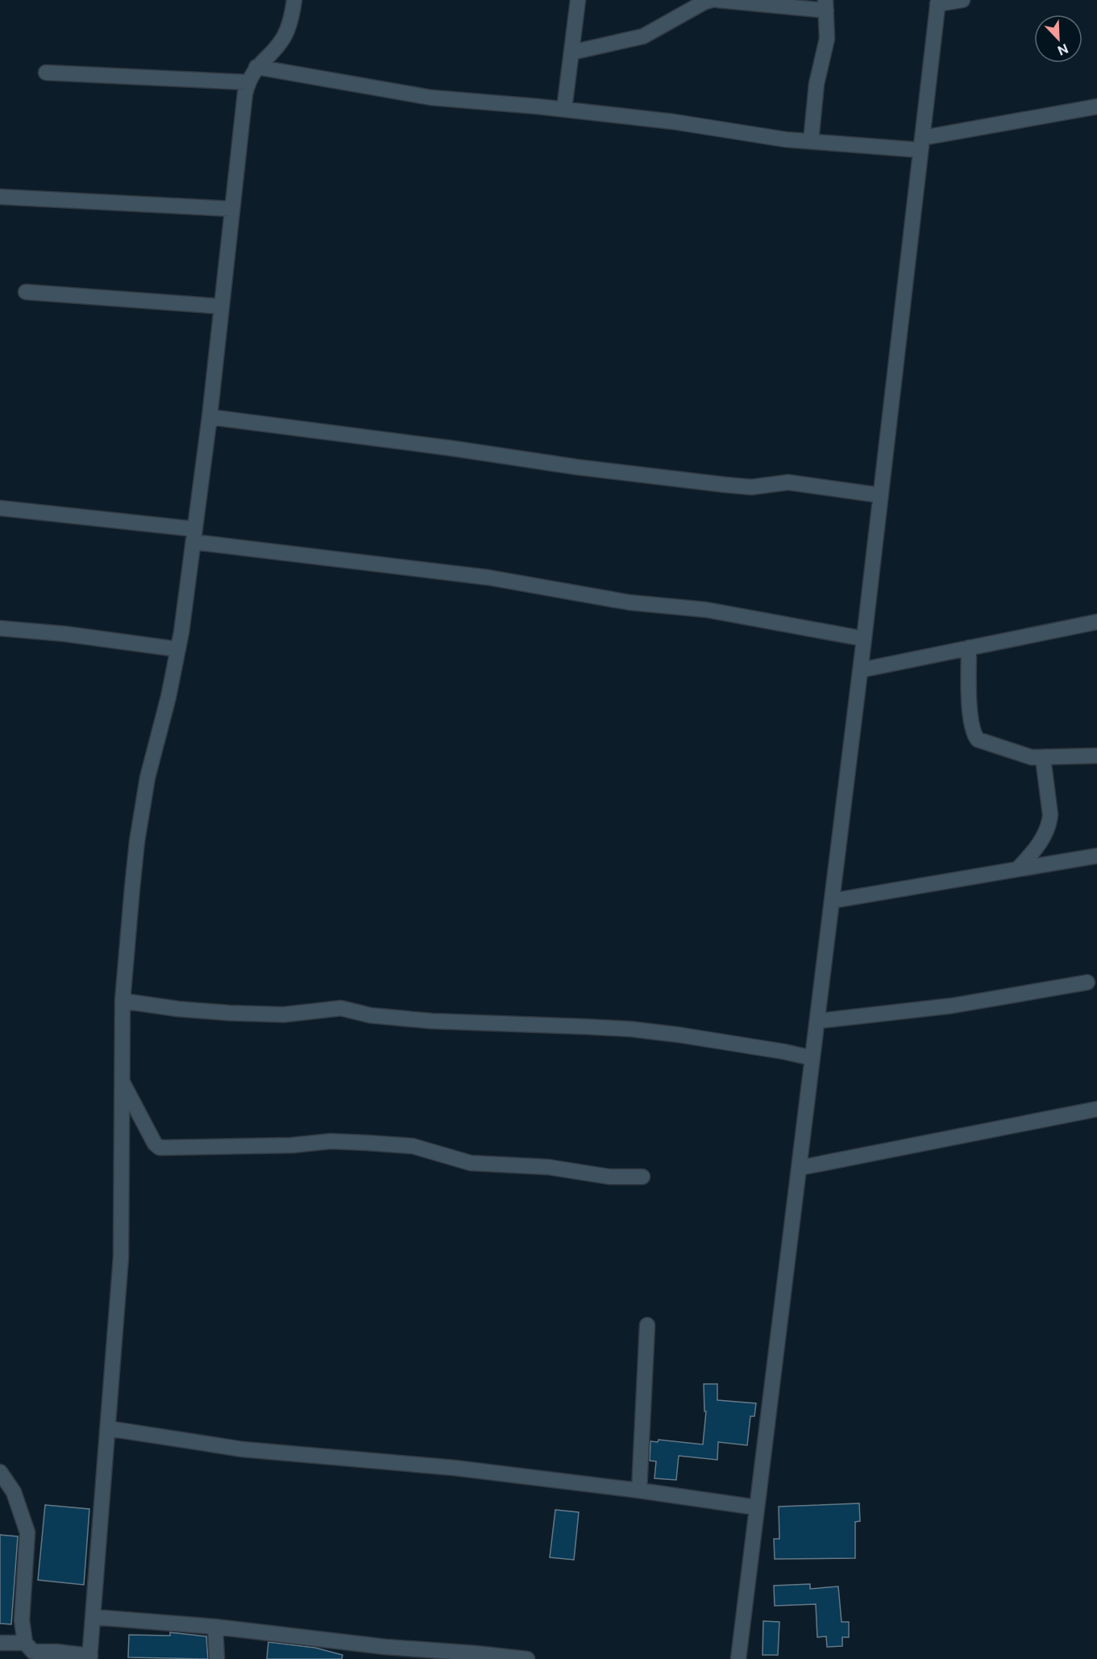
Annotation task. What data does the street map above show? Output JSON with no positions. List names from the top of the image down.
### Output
{
  "north": "bottom right"
}
